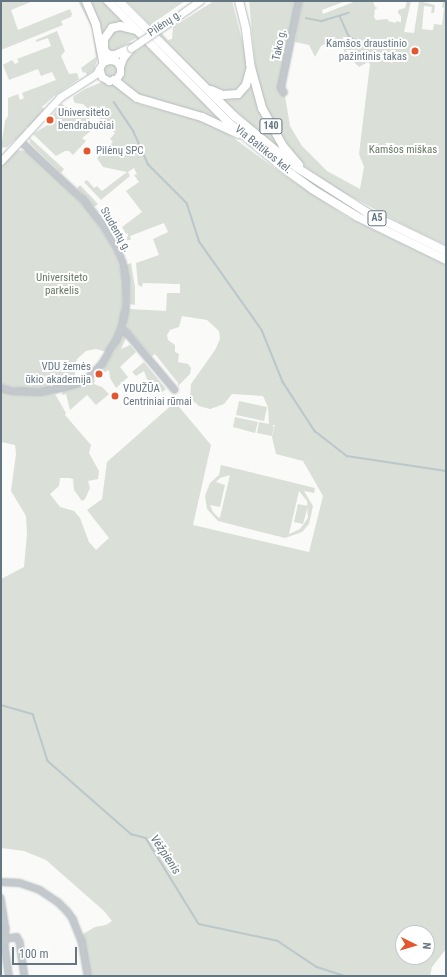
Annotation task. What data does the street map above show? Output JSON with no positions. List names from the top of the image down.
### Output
{
  "streets": {
    "highway": ["140", "Via Baltikos kel.", "A5"],
    "main road": ["Pilėnų g."],
    "street": ["Tako g.", "Studentų g."]
  },
  "crossings": [
    ["140", "Via Baltikos kel."]
  ],
  "water": ["Vėžpienis"],
  "parks": ["Kamšos miškas", "Universiteto parkelis"],
  "places": [
    "Kamšos draustinio pažintinis takas",
    "Universiteto bendrabučiai",
    "Pilėnų SPC",
    "VDU žemės ūkio akademija",
    "VDUŽŪA Centriniai rūmai"
  ],
  "scale_bar": "100 m",
  "north": "right"
}
